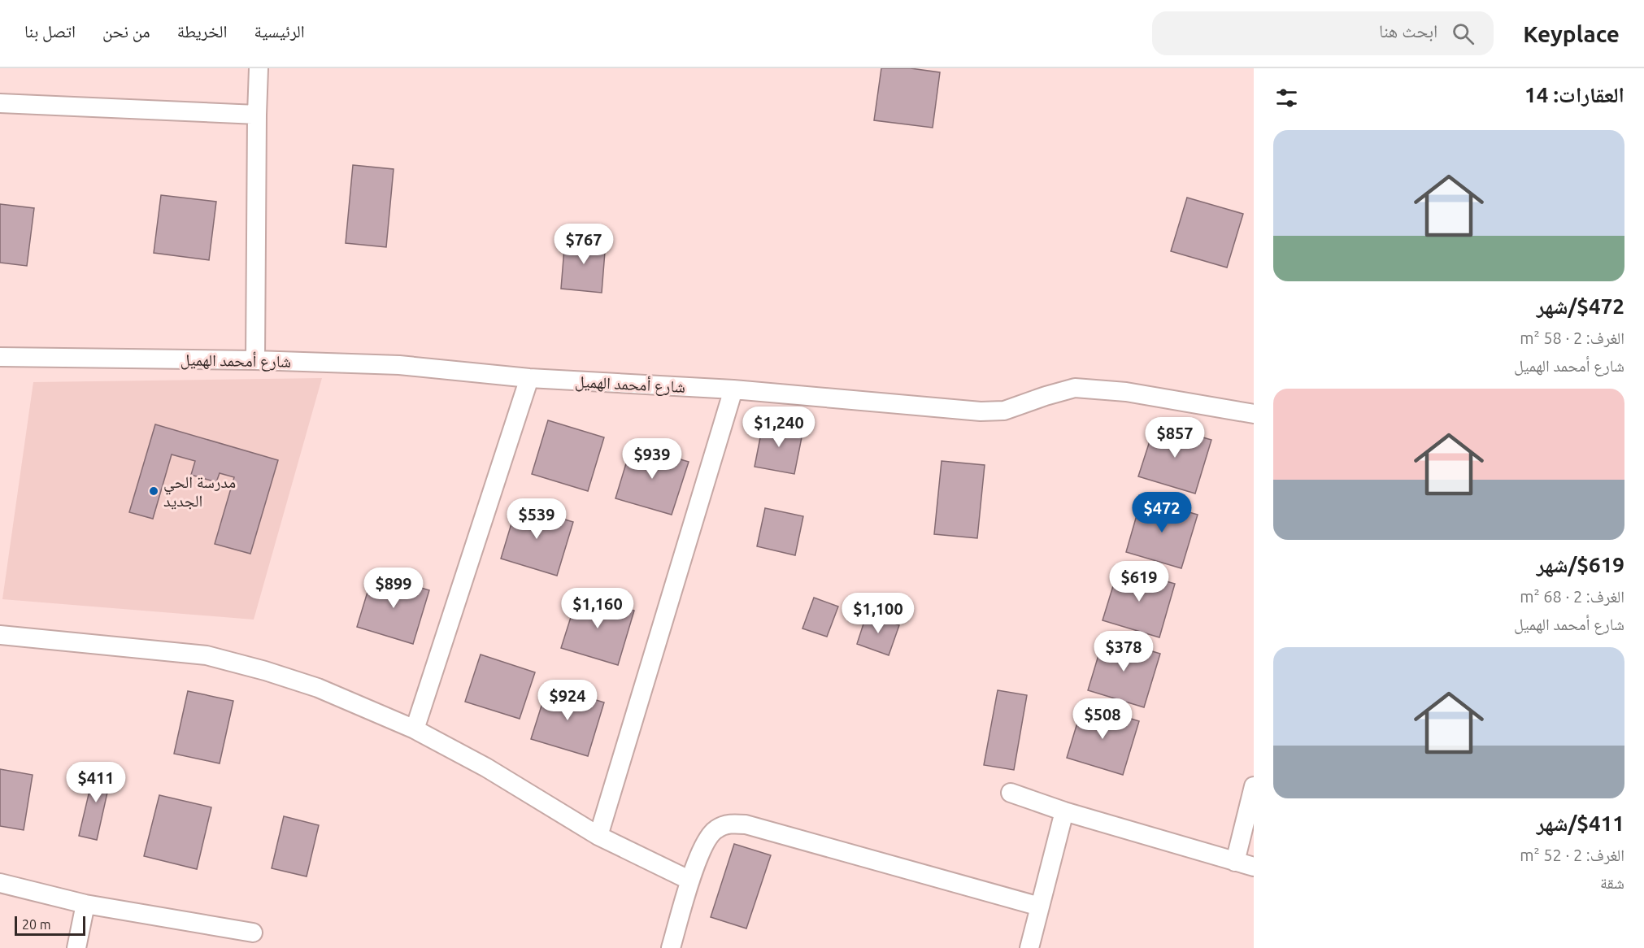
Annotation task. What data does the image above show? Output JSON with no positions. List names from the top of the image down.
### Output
{
  "streets": {
    "street": ["شارع أمحمد الهميل"]
  },
  "places": ["مدرسة الحي الجديد"],
  "scale_bar": "20 m",
  "page": {
    "header": "Keyplace",
    "search": "ابحث هنا",
    "nav": [
      "الرئيسية",
      "الخريطة",
      "من نحن",
      "اتصل بنا"
    ],
    "heading": "العقارات: 14",
    "list": [
      {
        "name": "$472/شهر",
        "note": "الغرف: 2 · 58 m² · شارع أمحمد الهميل"
      },
      {
        "name": "$619/شهر",
        "note": "الغرف: 2 · 68 m² · شارع أمحمد الهميل"
      },
      {
        "name": "$411/شهر",
        "note": "الغرف: 2 · 52 m² · شقة"
      }
    ],
    "price": [
      "$767",
      "$1,240",
      "$857",
      "$939",
      "$472",
      "$539",
      "$619",
      "$899",
      "$1,160",
      "$1,100",
      "$378",
      "$924",
      "$508",
      "$411"
    ],
    "scale": "20 m"
  }
}
